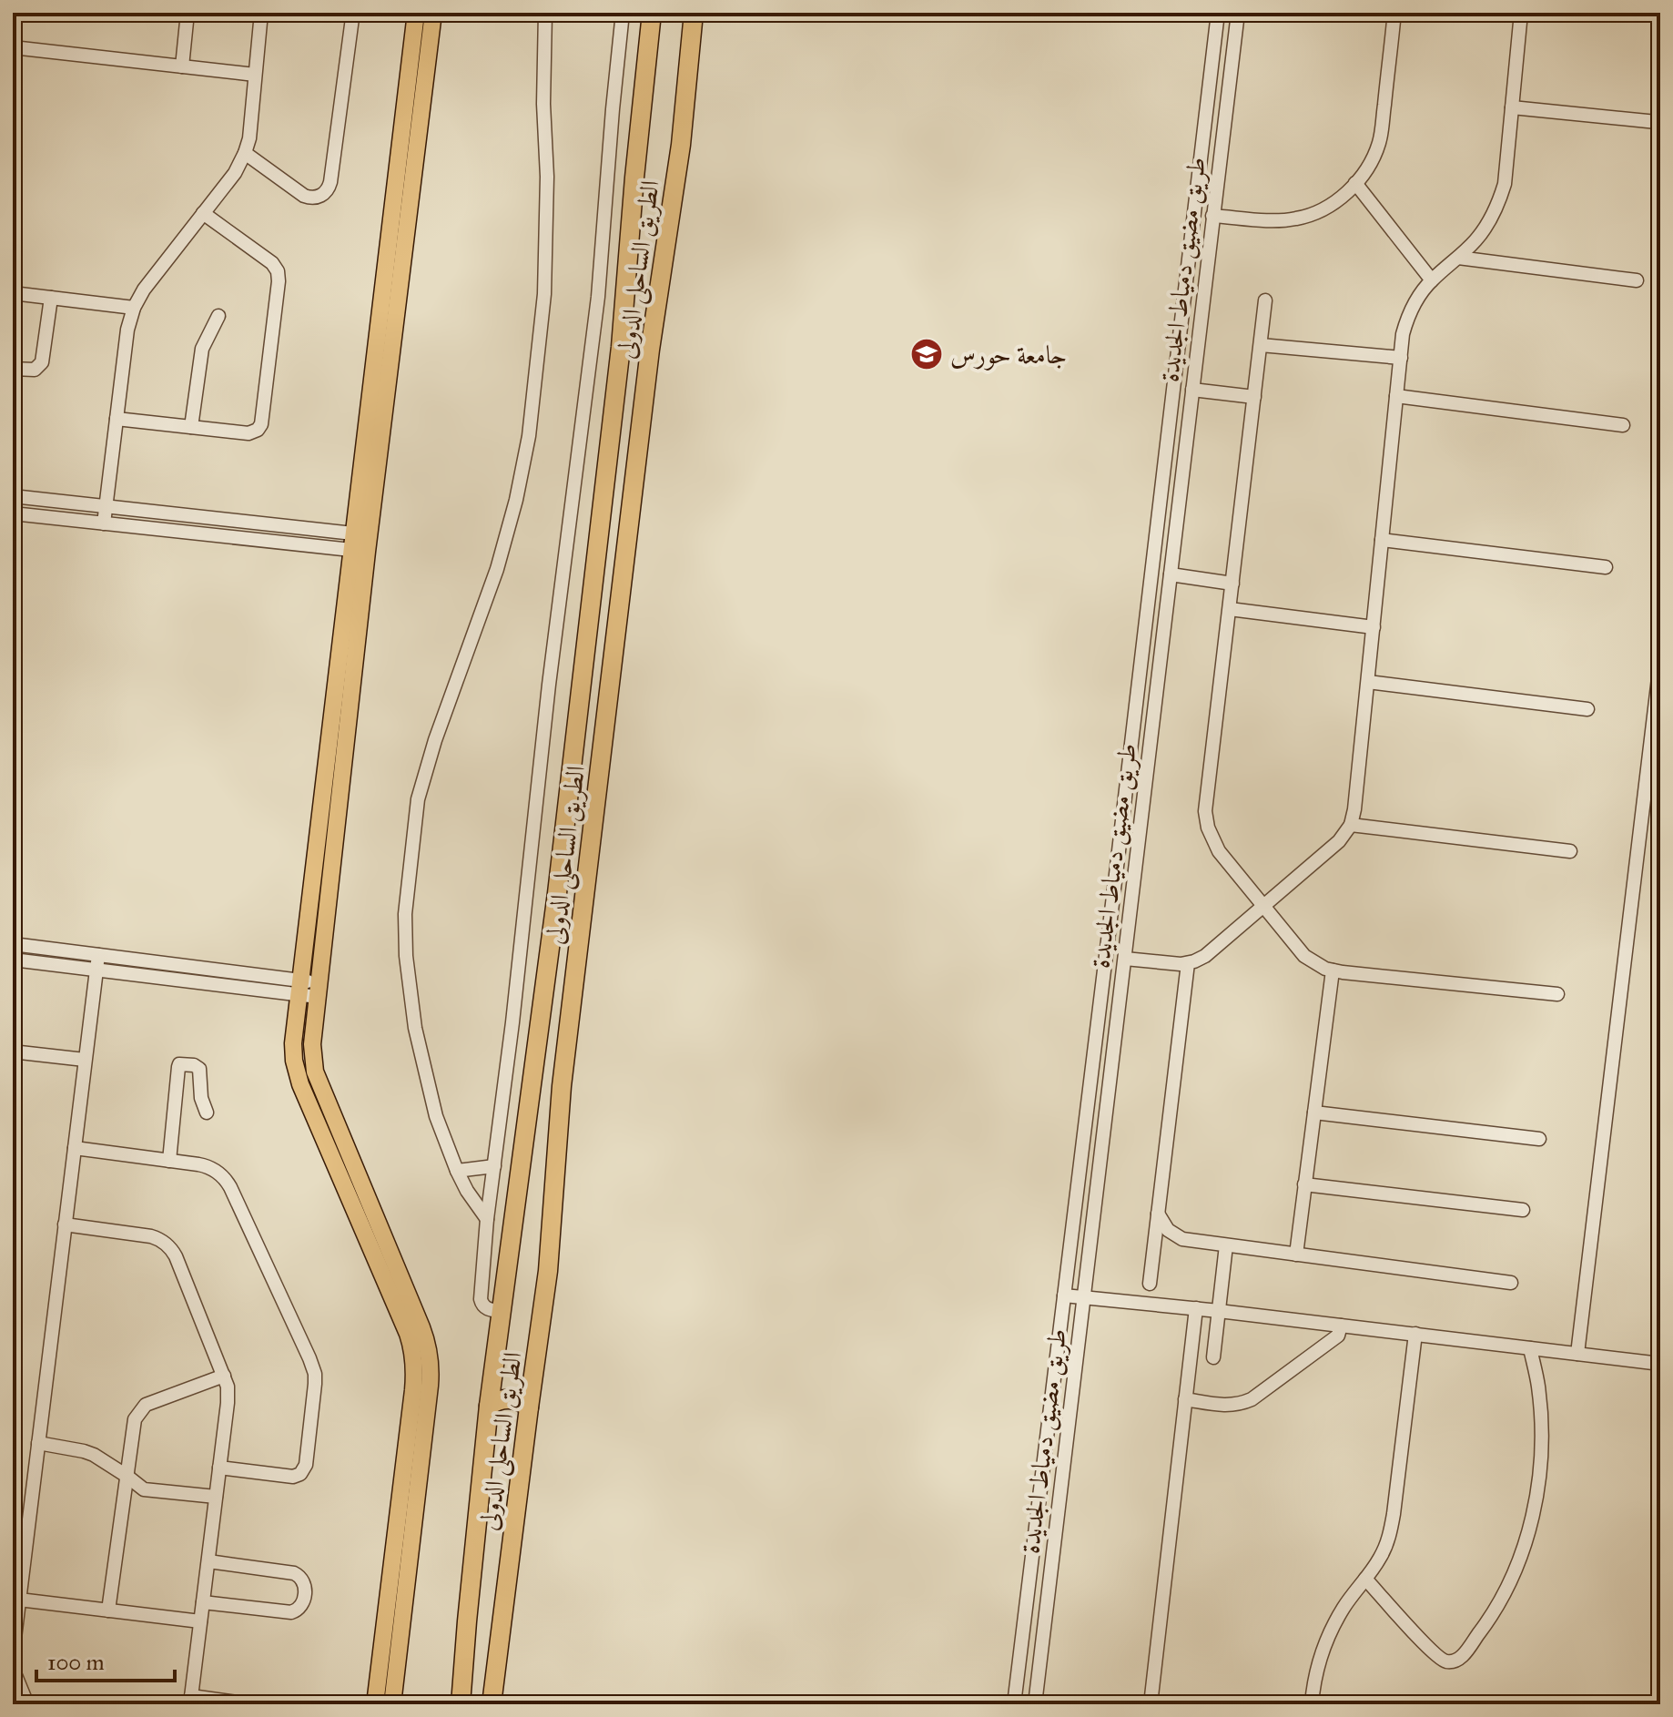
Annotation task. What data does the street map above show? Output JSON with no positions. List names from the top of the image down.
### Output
{
  "streets": {
    "highway": ["الطريق الساحلى الدولى"],
    "street": ["طريق مضيق دمياط الجديدة"]
  },
  "places": {
    "school or university": ["جامعة حورس"]
  },
  "scale_bar": "100 m"
}
